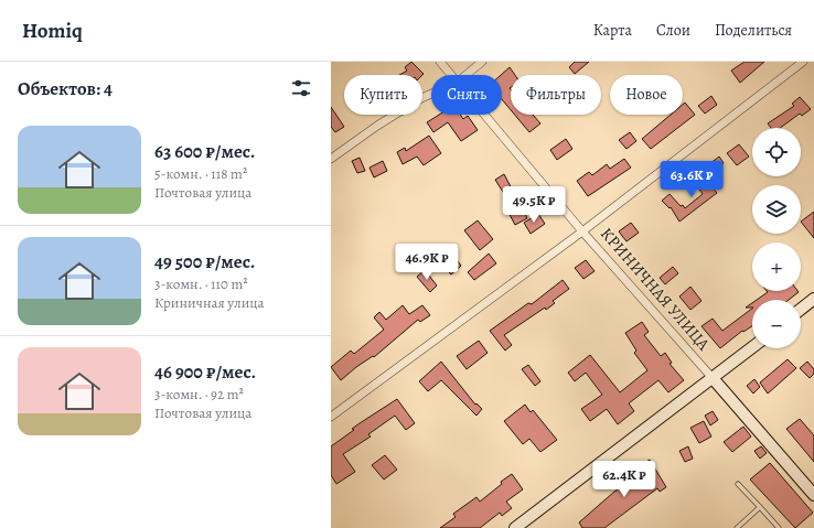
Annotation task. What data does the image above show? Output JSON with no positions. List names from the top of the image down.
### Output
{
  "streets": {
    "street": ["КРИНИЧНАЯ УЛИЦА"]
  },
  "page": {
    "header": "Homiq",
    "nav": ["Карта", "Слои", "Поделиться"],
    "heading": "Объектов: 4",
    "chip": [
      "Купить",
      "Снять",
      "Фильтры",
      "Новое"
    ],
    "list": [
      {
        "name": "63 600 ₽/мес.",
        "note": "5-комн. · 118 m² · Почтовая улица"
      },
      {
        "name": "49 500 ₽/мес.",
        "note": "3-комн. · 110 m² · Криничная улица"
      },
      {
        "name": "46 900 ₽/мес.",
        "note": "3-комн. · 92 m² · Почтовая улица"
      }
    ],
    "map_buttons": ["+", "−"],
    "price": [
      "63.6K ₽",
      "49.5K ₽",
      "46.9K ₽",
      "62.4K ₽"
    ]
  }
}
